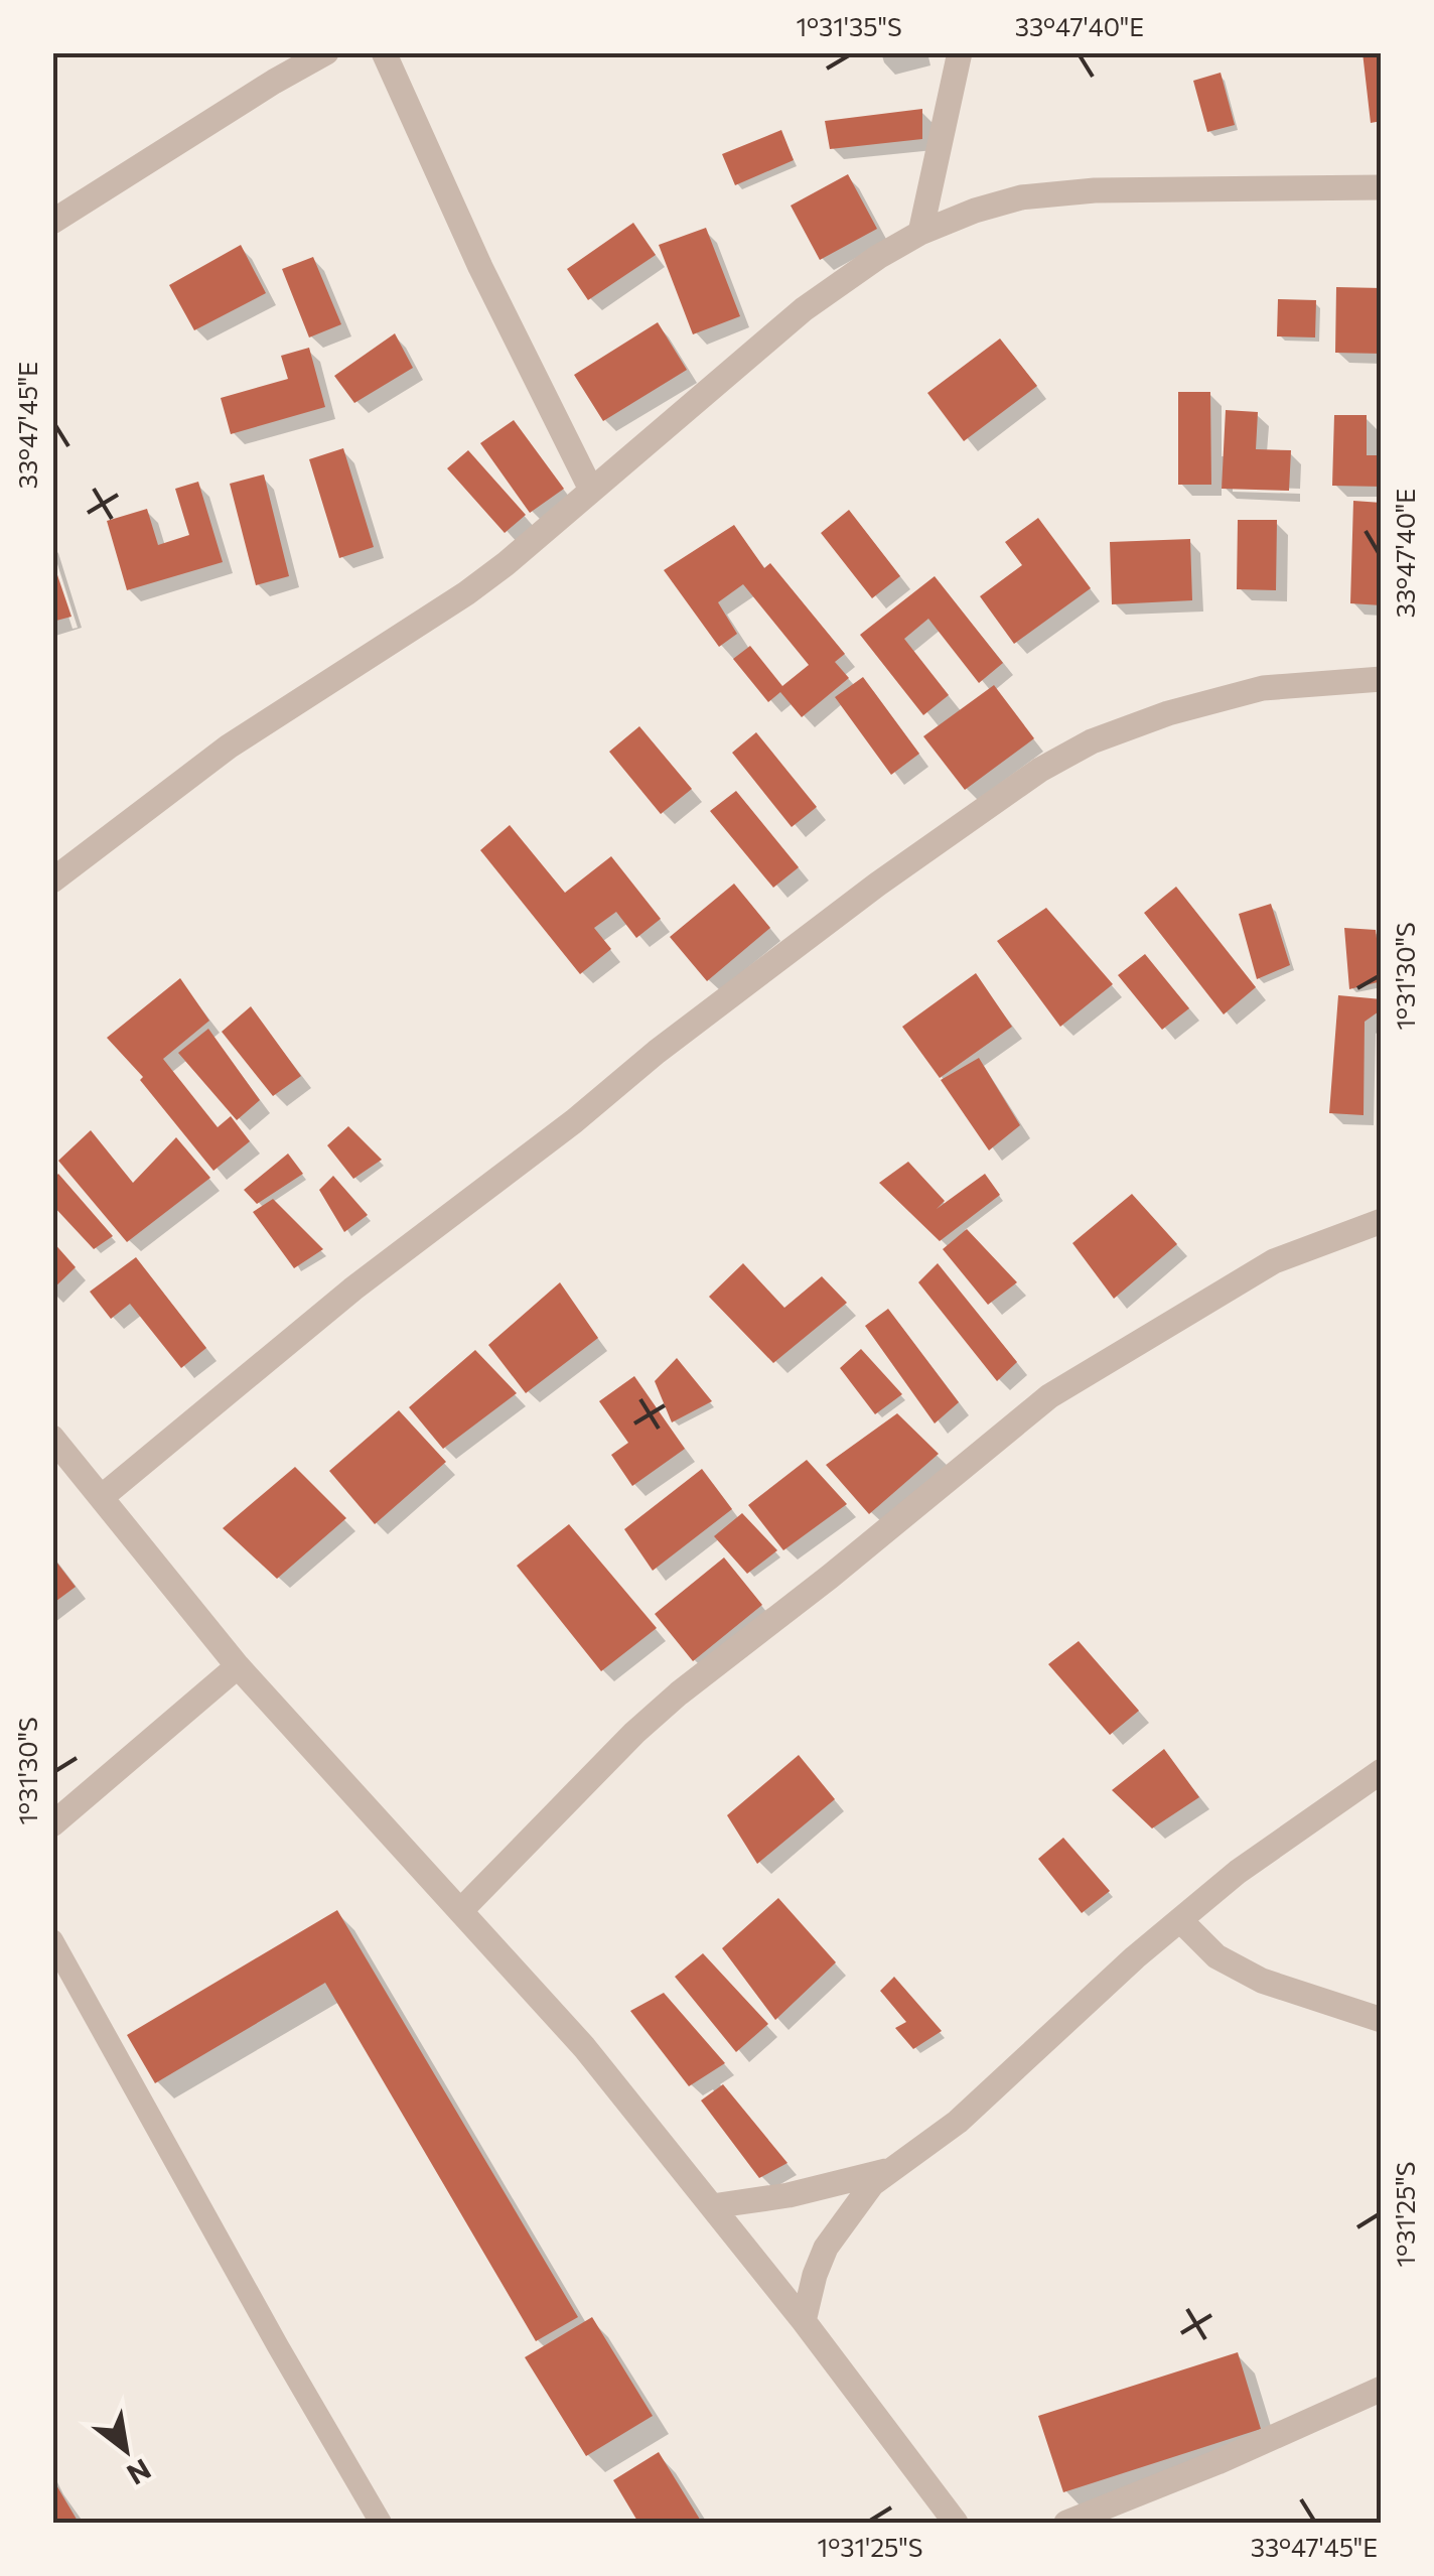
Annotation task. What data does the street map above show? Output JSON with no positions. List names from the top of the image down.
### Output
{
  "north": "bottom right",
  "coordinates": [
    "1°31'35\"S",
    "33°47'40\"E",
    "33°47'45\"E",
    "1°31'30\"S",
    "1°31'25\"S"
  ]
}
